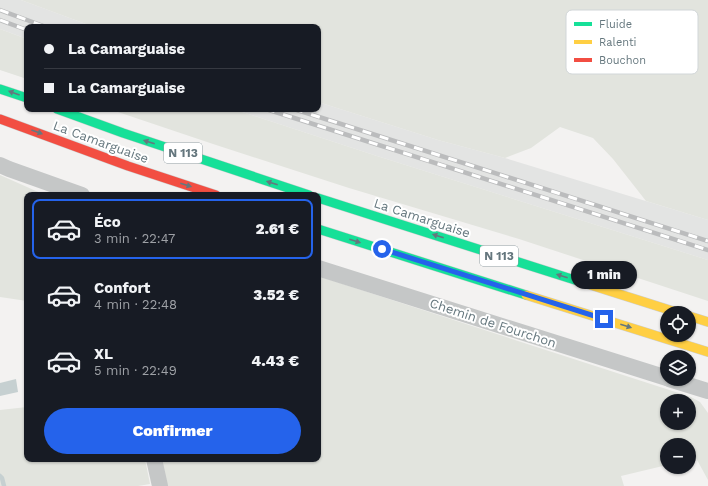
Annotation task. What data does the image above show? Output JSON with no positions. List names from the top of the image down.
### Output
{
  "streets": {
    "highway": ["La Camarguaise", "N 113"],
    "street": ["Chemin de Fourchon"]
  },
  "legend": ["Fluide", "Ralenti", "Bouchon"],
  "page": {
    "banner": ["La Camarguaise", "La Camarguaise"],
    "list": [
      {
        "name": "Éco",
        "note": "3 min · 22:47",
        "value": "2.61 €"
      },
      {
        "name": "Confort",
        "note": "4 min · 22:48",
        "value": "3.52 €"
      },
      {
        "name": "XL",
        "note": "5 min · 22:49",
        "value": "4.43 €"
      }
    ],
    "bubble": "1 min",
    "map_buttons": ["+", "−"],
    "buttons": "Confirmer"
  }
}
